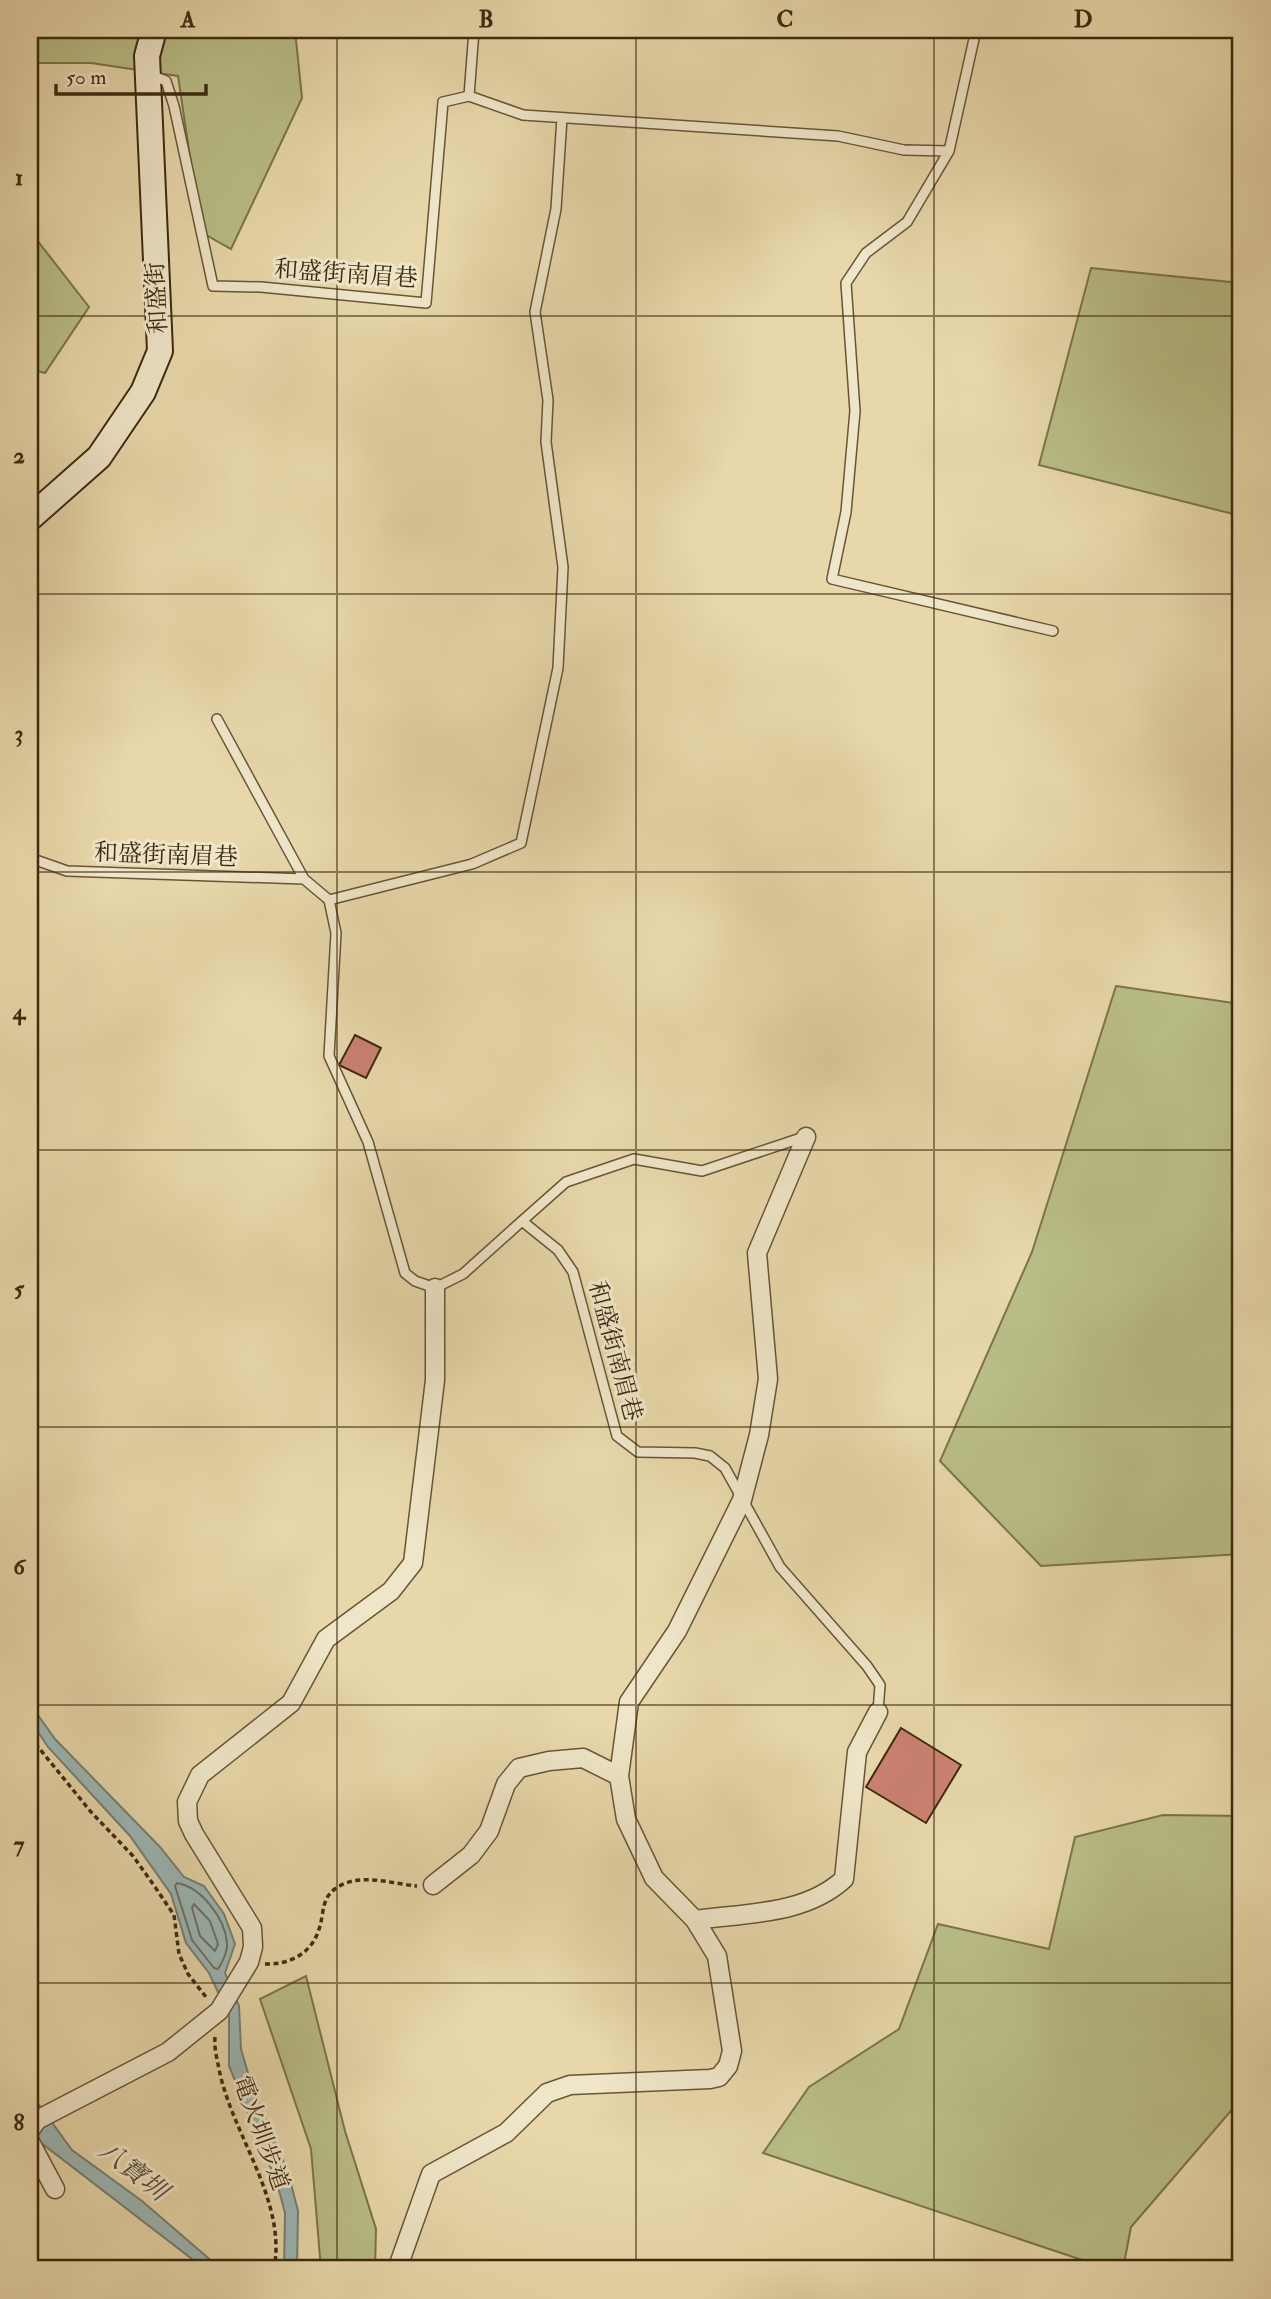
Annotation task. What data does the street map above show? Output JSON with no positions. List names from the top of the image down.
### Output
{
  "streets": {
    "main road": ["和盛街"],
    "lane": ["和盛街南眉巷"],
    "path": ["電火圳步道"]
  },
  "crossings": [
    ["和盛街南眉巷", "和盛街"]
  ],
  "water": ["八寶圳"],
  "scale_bar": "50 m",
  "grid": {
    "columns": [
      "A",
      "B",
      "C",
      "D"
    ],
    "rows": [
      "1",
      "2",
      "3",
      "4",
      "5",
      "6",
      "7",
      "8"
    ]
  }
}
